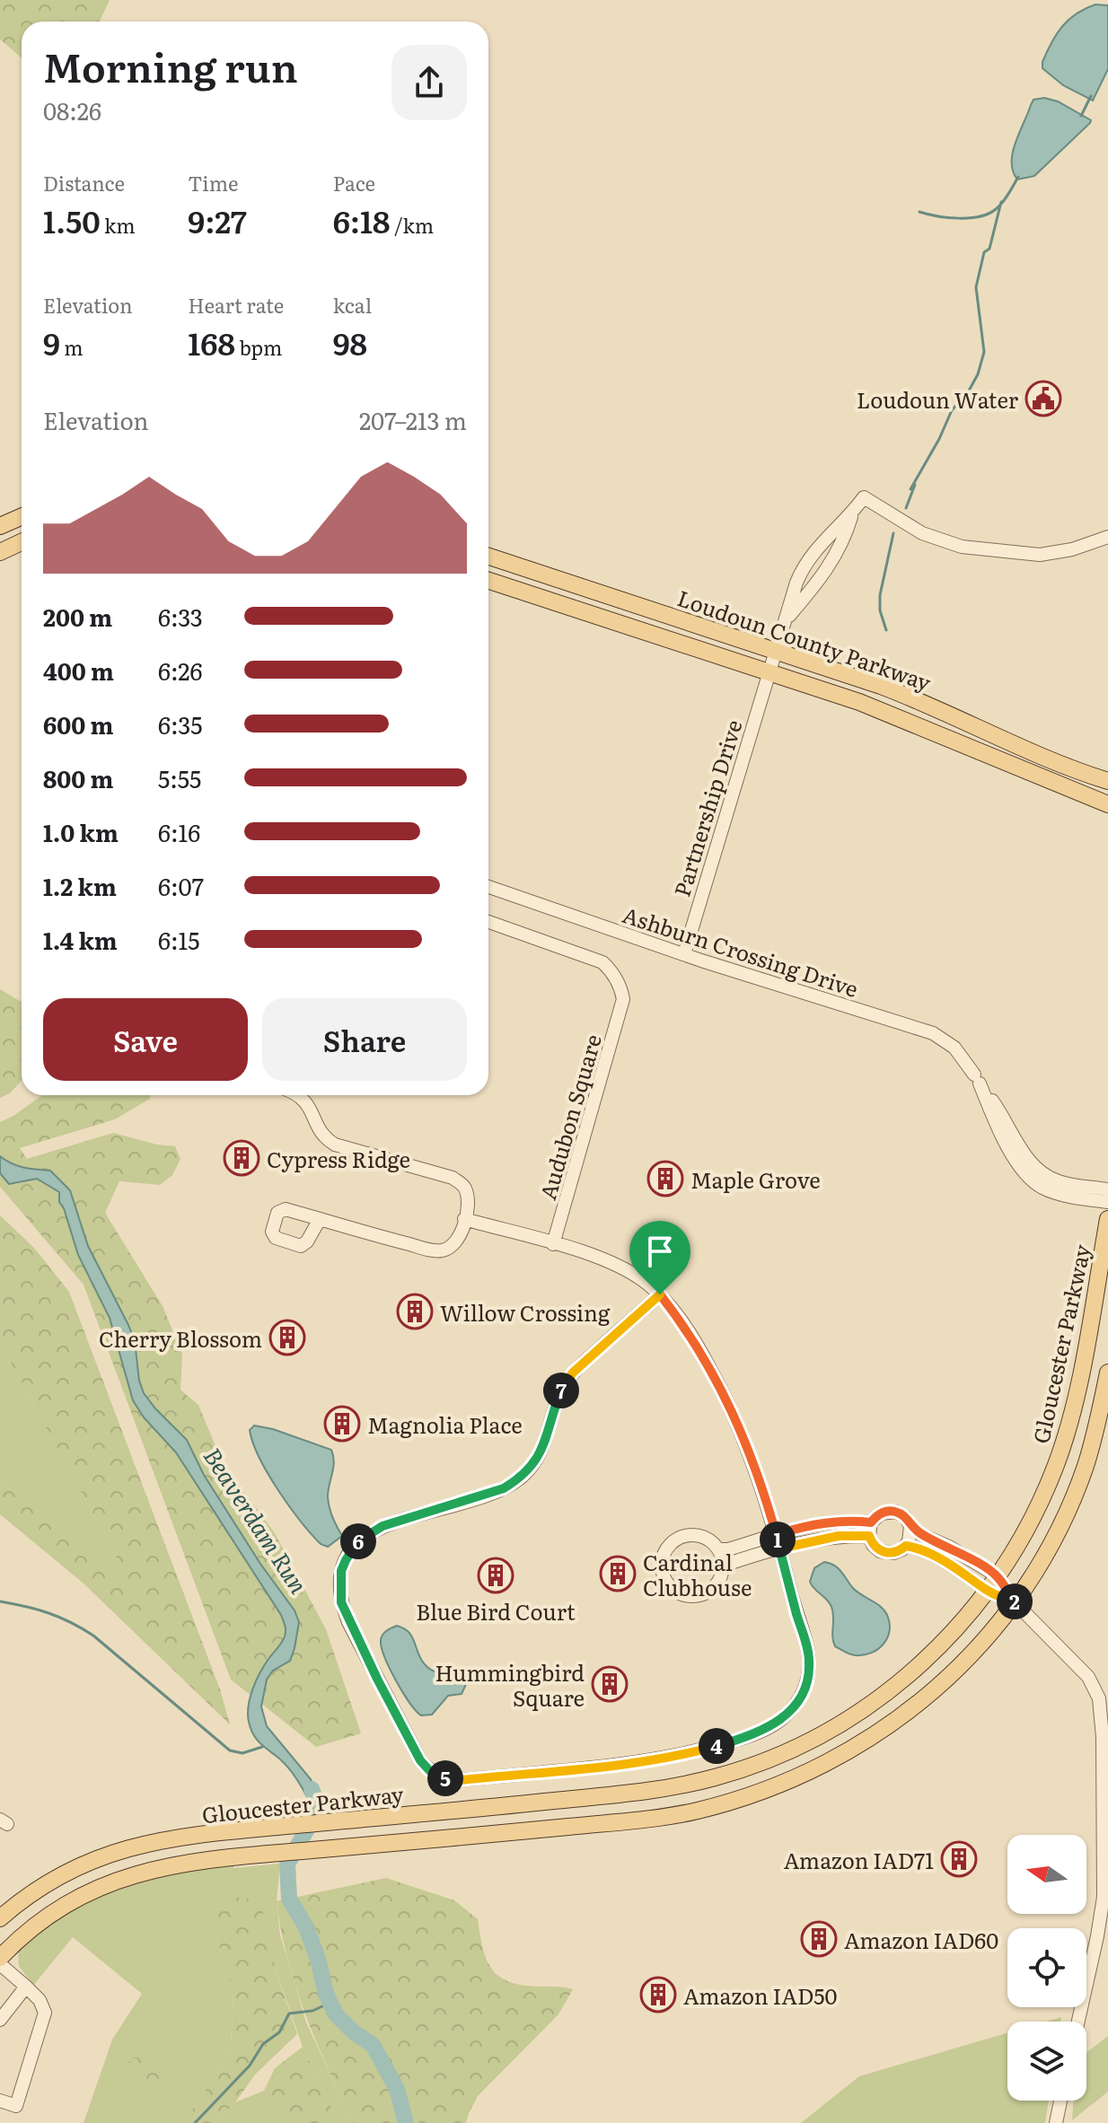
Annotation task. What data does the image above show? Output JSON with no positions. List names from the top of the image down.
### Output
{
  "streets": {
    "main road": ["Loudoun County Parkway", "Gloucester Parkway"],
    "street": ["Partnership Drive", "Ashburn Crossing Drive", "Audubon Square"]
  },
  "crossings": [
    ["Loudoun County Parkway", "Partnership Drive"],
    ["Partnership Drive", "Ashburn Crossing Drive"]
  ],
  "water": ["Beaverdam Run"],
  "places": {
    "public building": ["Loudoun Water"],
    "building": [
      "Cypress Ridge",
      "Maple Grove",
      "Willow Crossing",
      "Cherry Blossom",
      "Magnolia Place",
      "Cardinal Clubhouse",
      "Blue Bird Court",
      "Hummingbird Square",
      "Amazon IAD71",
      "Amazon IAD60",
      "Amazon IAD50"
    ]
  },
  "north": "left",
  "page": {
    "heading": ["Morning run", "08:26"],
    "stats": [
      ["Distance", "1.50 km"],
      ["Time", "9:27"],
      ["Pace", "6:18 /km"],
      ["Elevation", "9 m"],
      ["Heart rate", "168 bpm"],
      ["kcal", "98"]
    ],
    "chart": ["Elevation", "207–213 m"],
    "list": [
      {
        "name": "200 m",
        "note": "6:33"
      },
      {
        "name": "400 m",
        "note": "6:26"
      },
      {
        "name": "600 m",
        "note": "6:35"
      },
      {
        "name": "800 m",
        "note": "5:55"
      },
      {
        "name": "1.0 km",
        "note": "6:16"
      },
      {
        "name": "1.2 km",
        "note": "6:07"
      },
      {
        "name": "1.4 km",
        "note": "6:15"
      }
    ],
    "buttons": ["Save", "Share"],
    "pins": [
      "7",
      "1",
      "6",
      "2",
      "4",
      "5"
    ]
  }
}
